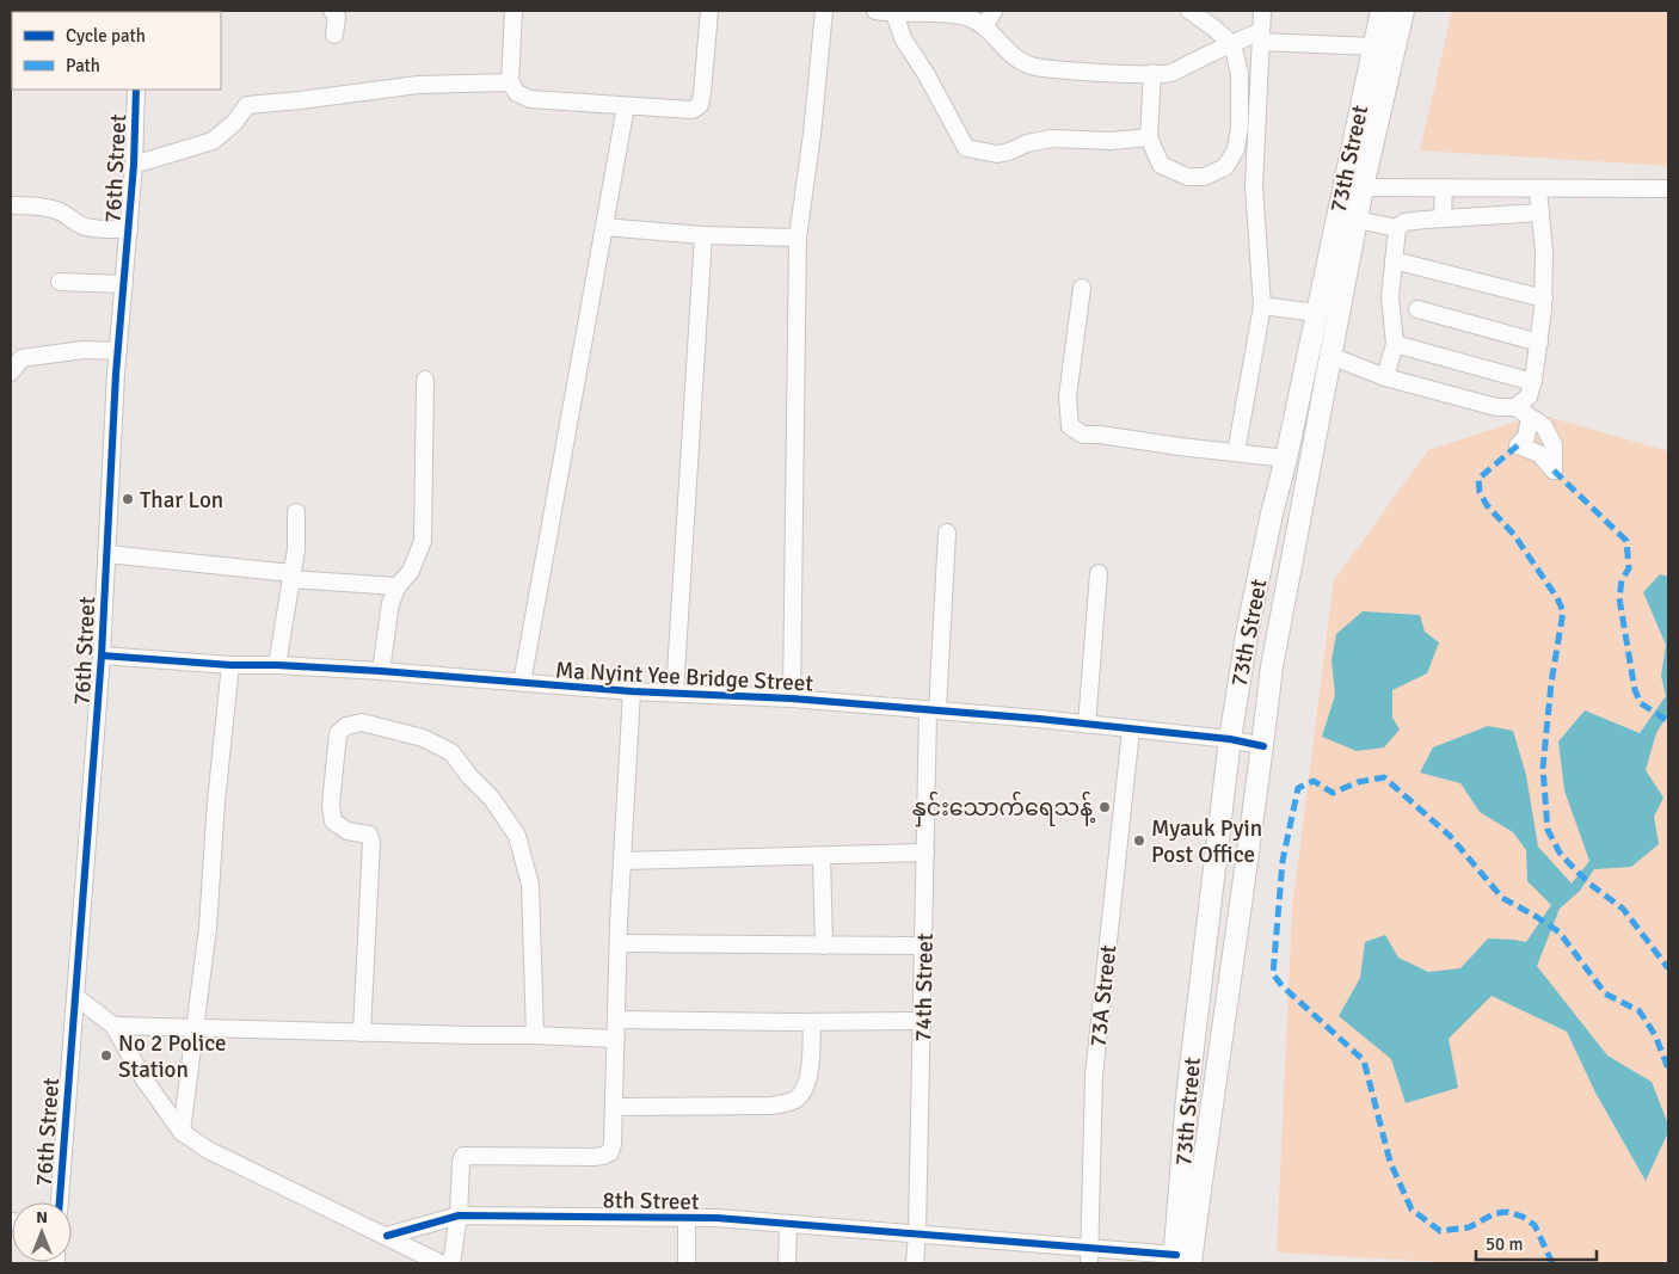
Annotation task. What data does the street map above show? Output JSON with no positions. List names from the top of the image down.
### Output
{
  "streets": {
    "main road": ["73th Street"],
    "street": [
      "76th Street",
      "Ma Nyint Yee Bridge Street",
      "74th Street",
      "73A Street",
      "8th Street"
    ]
  },
  "crossings": [
    ["73th Street", "Ma Nyint Yee Bridge Street"],
    ["73th Street", "8th Street"],
    ["76th Street", "Ma Nyint Yee Bridge Street"],
    ["Ma Nyint Yee Bridge Street", "74th Street"],
    ["Ma Nyint Yee Bridge Street", "73A Street"],
    ["74th Street", "8th Street"],
    ["73A Street", "8th Street"]
  ],
  "places": [
    "Thar Lon",
    "နှင်းသောက်ရေသန့်",
    "Myauk Pyin Post Office",
    "No 2 Police Station"
  ],
  "legend": ["Cycle path", "Path"],
  "scale_bar": "50 m",
  "north": "top"
}
